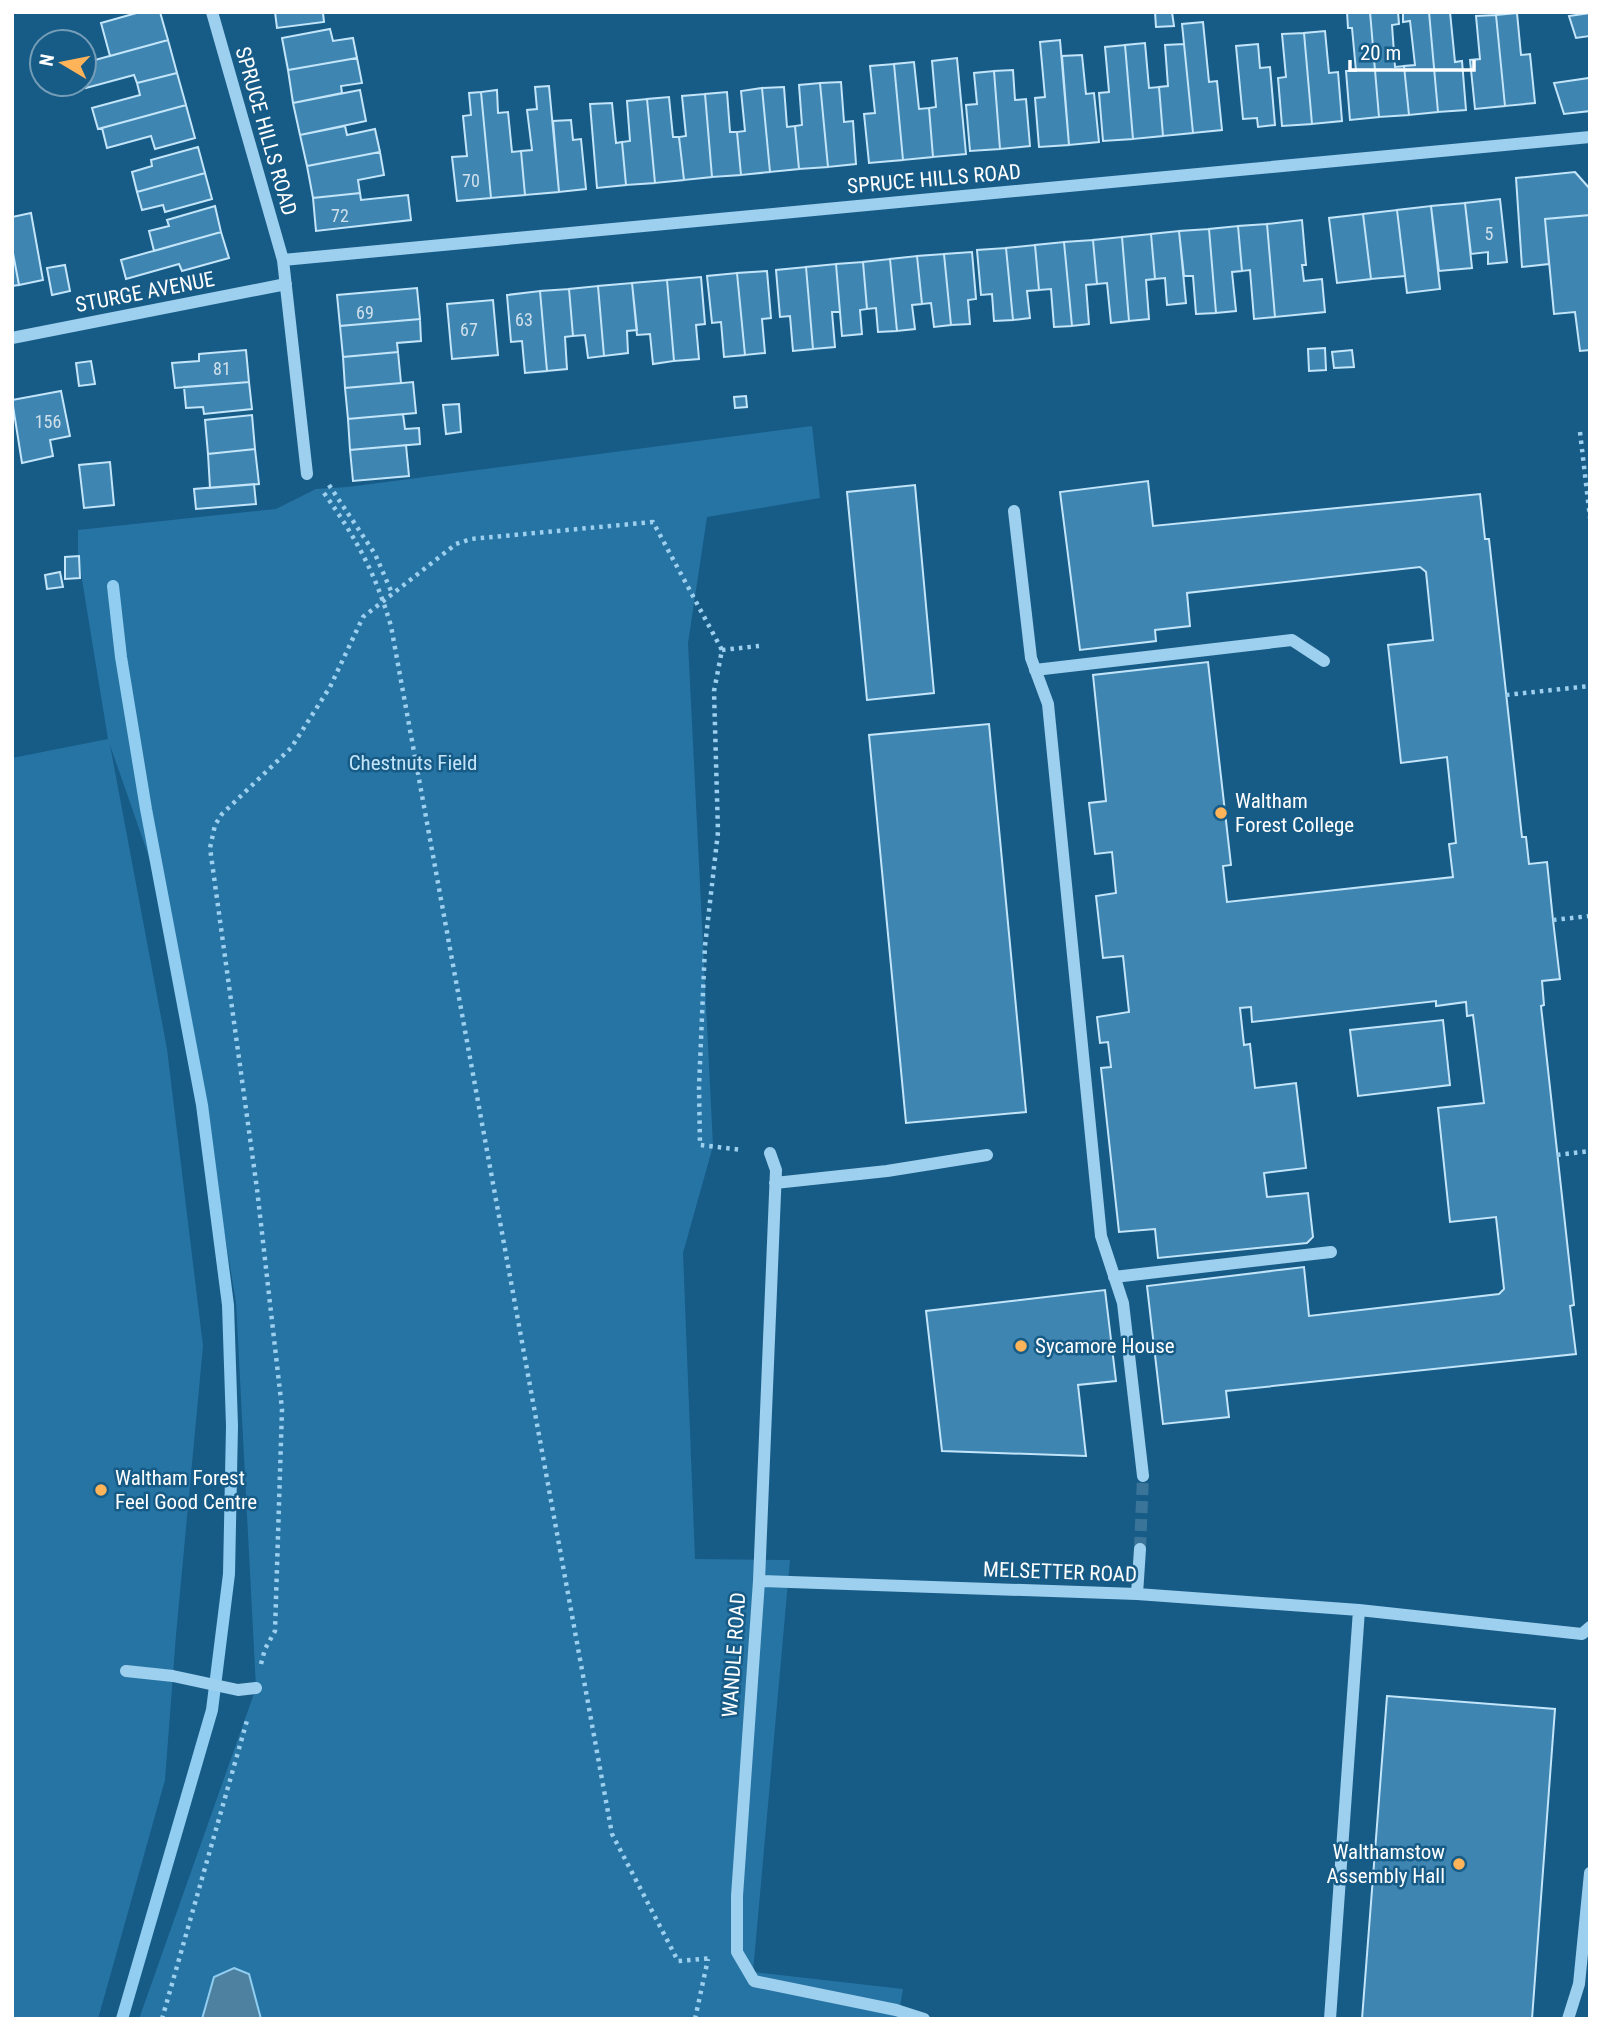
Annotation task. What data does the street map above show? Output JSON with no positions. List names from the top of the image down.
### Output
{
  "streets": {
    "street": [
      "SPRUCE HILLS ROAD",
      "STURGE AVENUE",
      "MELSETTER ROAD",
      "WANDLE ROAD"
    ]
  },
  "crossings": [
    ["SPRUCE HILLS ROAD", "STURGE AVENUE"],
    ["MELSETTER ROAD", "WANDLE ROAD"]
  ],
  "parks": ["Chestnuts Field"],
  "places": [
    "Waltham Forest College",
    "Sycamore House",
    "Waltham Forest Feel Good Centre",
    "Walthamstow Assembly Hall"
  ],
  "house_numbers": [
    "70",
    "72",
    "5",
    "69",
    "63",
    "67",
    "81",
    "156"
  ],
  "scale_bar": "20 m",
  "north": "left"
}
